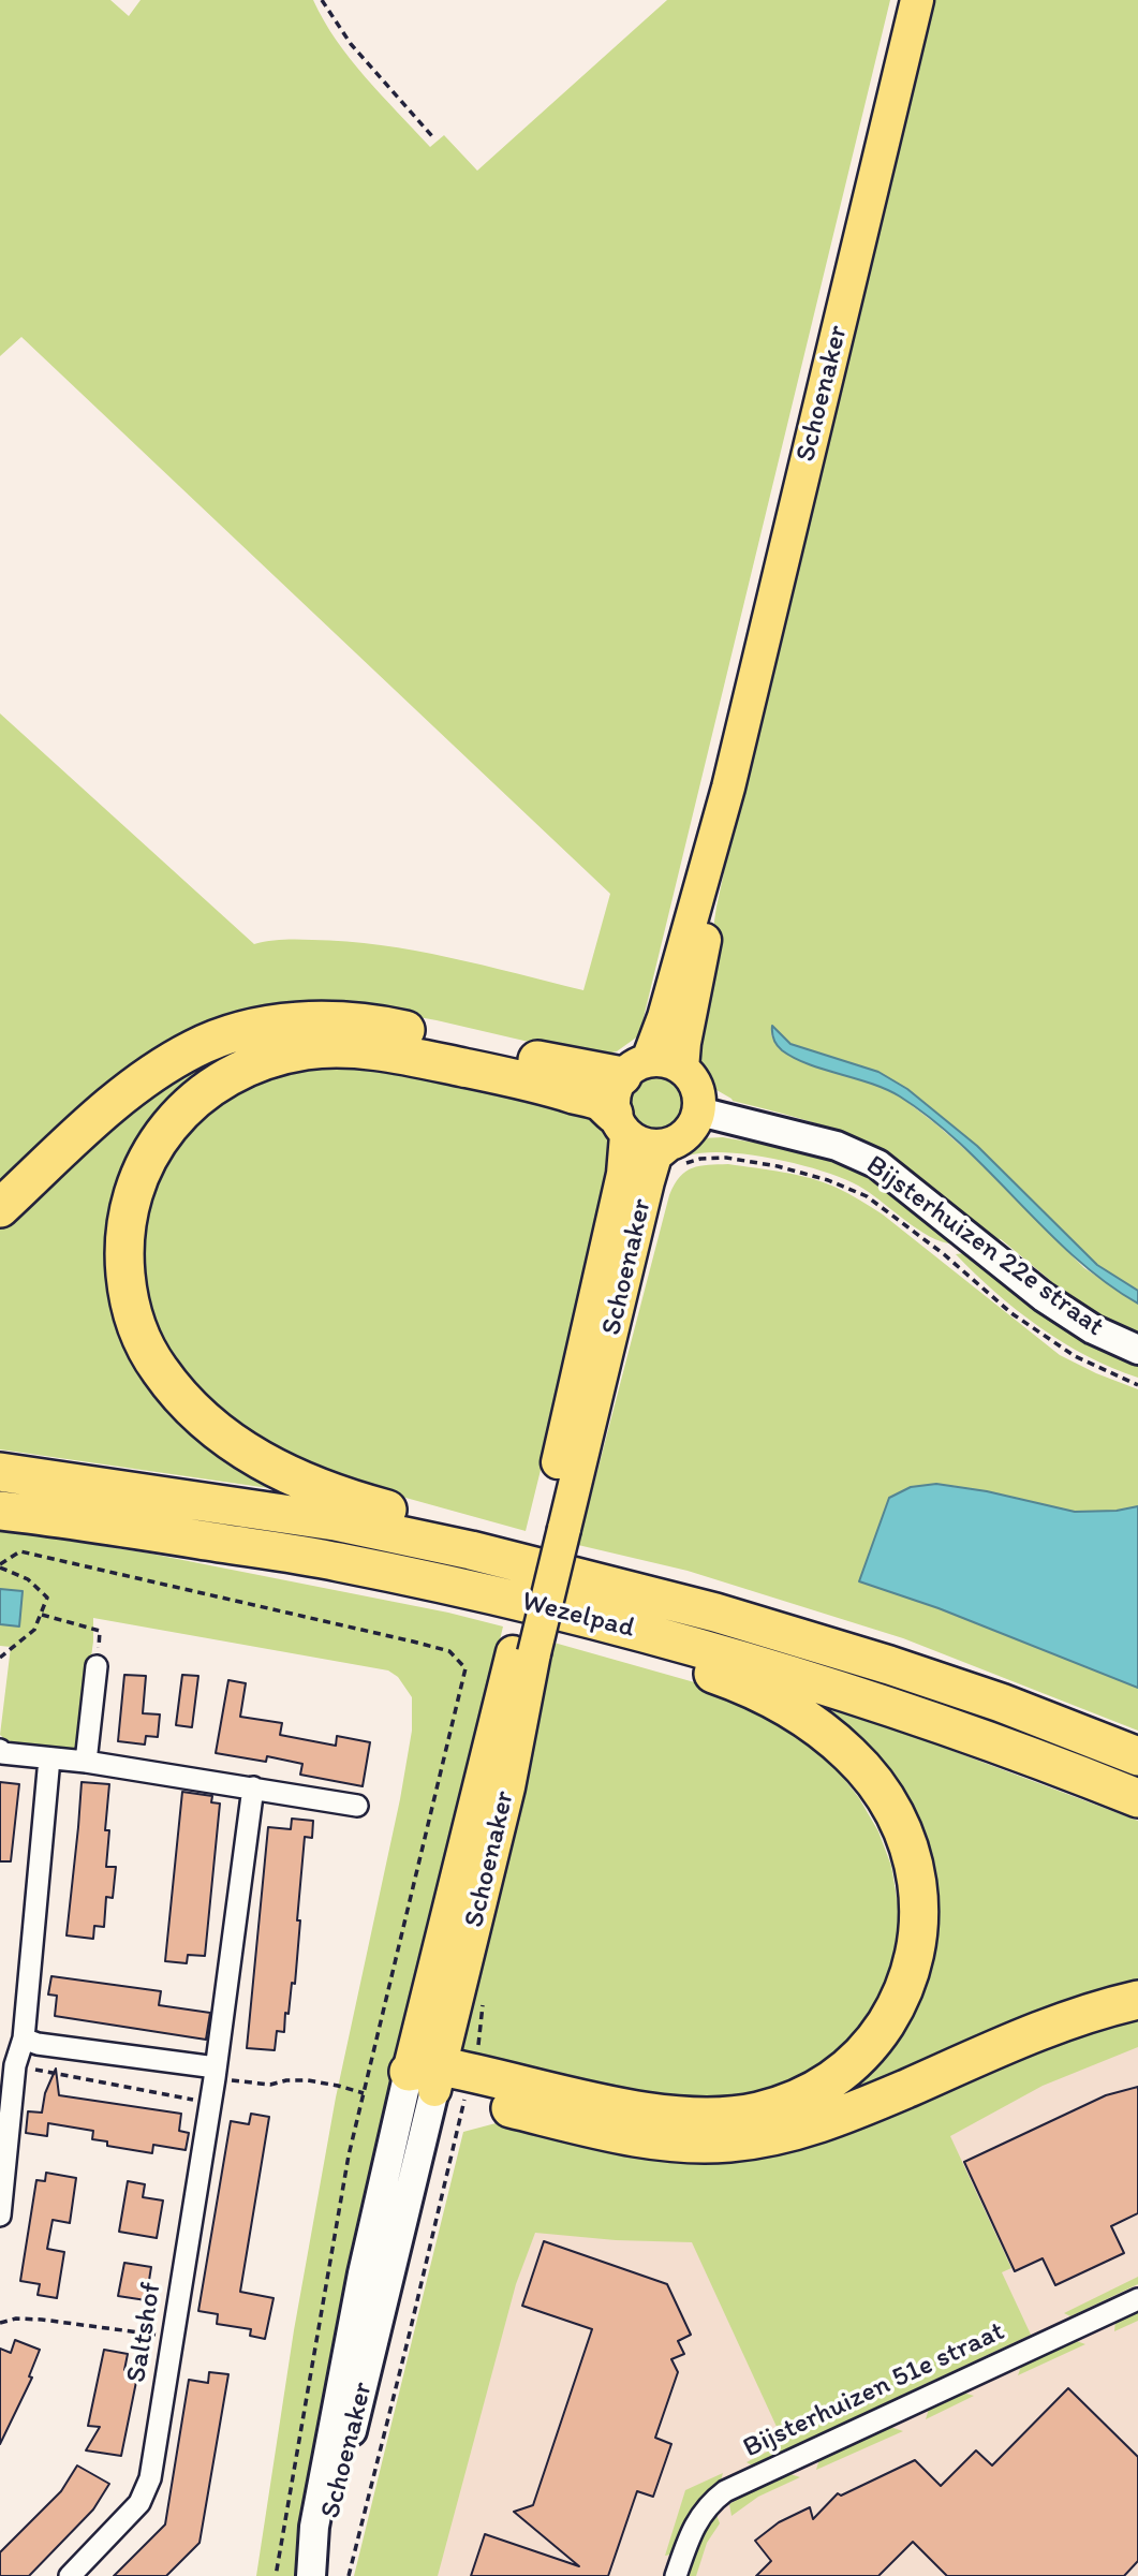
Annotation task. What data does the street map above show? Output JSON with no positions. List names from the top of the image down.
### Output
{
  "streets": {
    "highway": ["Wezelpad"],
    "main road": ["Schoenaker", "Bijsterhuizen 22e straat"],
    "street": ["Saltshof", "Bijsterhuizen 51e straat"]
  },
  "crossings": [
    ["Schoenaker", "Bijsterhuizen 22e straat"]
  ]
}
